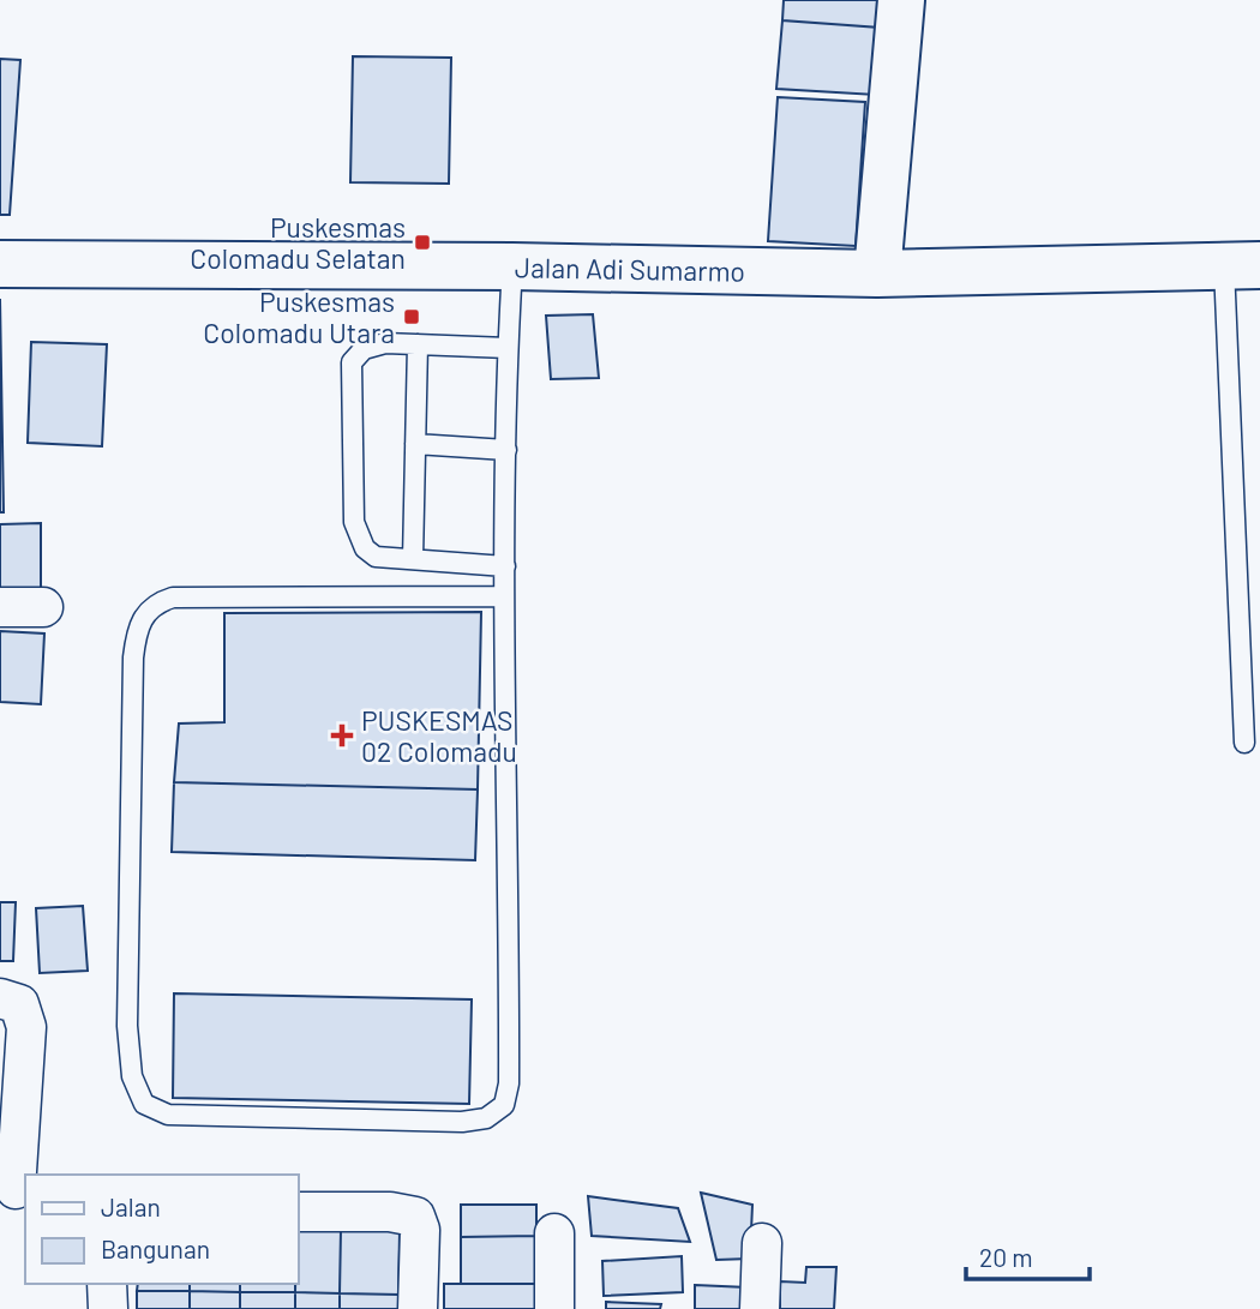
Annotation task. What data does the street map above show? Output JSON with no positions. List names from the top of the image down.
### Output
{
  "streets": {
    "main road": ["Jalan Adi Sumarmo"]
  },
  "places": {
    "transit": ["Puskesmas Colomadu Selatan", "Puskesmas Colomadu Utara"],
    "health": ["PUSKESMAS 02 Colomadu"]
  },
  "legend": ["Jalan", "Bangunan"],
  "scale_bar": "20 m"
}
